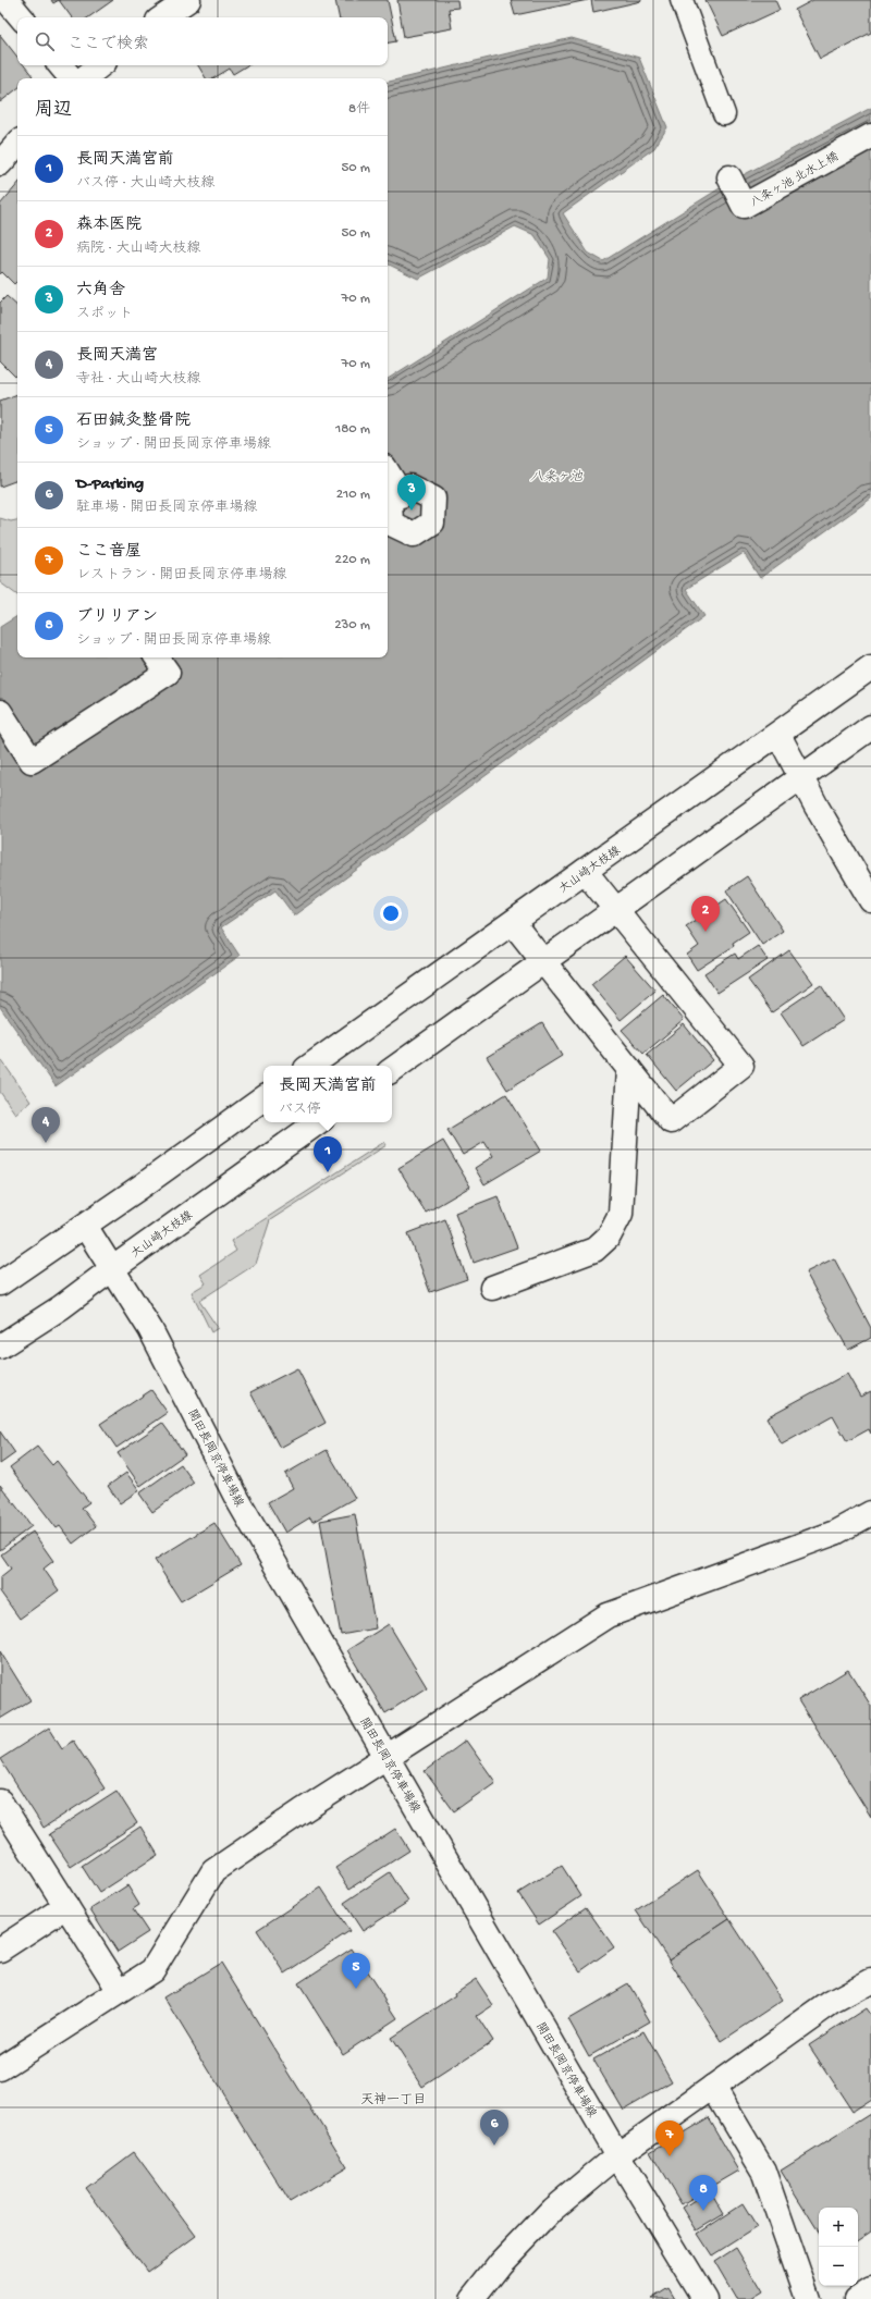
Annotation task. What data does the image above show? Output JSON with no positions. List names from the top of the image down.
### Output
{
  "streets": {
    "street": ["八条ヶ池 北水上橋", "大山崎大枝線", "開田長岡京停車場線"]
  },
  "crossings": [
    ["大山崎大枝線", "開田長岡京停車場線"]
  ],
  "districts": ["天神一丁目"],
  "water": ["八条ヶ池"],
  "page": {
    "search": "ここで検索",
    "heading": ["周辺", "8件"],
    "list": [
      {
        "mark": "1",
        "name": "長岡天満宮前",
        "note": "バス停 · 大山崎大枝線",
        "value": "50 m"
      },
      {
        "mark": "2",
        "name": "森本医院",
        "note": "病院 · 大山崎大枝線",
        "value": "50 m"
      },
      {
        "mark": "3",
        "name": "六角舎",
        "note": "スポット",
        "value": "70 m"
      },
      {
        "mark": "4",
        "name": "長岡天満宮",
        "note": "寺社 · 大山崎大枝線",
        "value": "70 m"
      },
      {
        "mark": "5",
        "name": "石田鍼灸整骨院",
        "note": "ショップ · 開田長岡京停車場線",
        "value": "180 m"
      },
      {
        "mark": "6",
        "name": "D-Parking",
        "note": "駐車場 · 開田長岡京停車場線",
        "value": "210 m"
      },
      {
        "mark": "7",
        "name": "ここ音屋",
        "note": "レストラン · 開田長岡京停車場線",
        "value": "220 m"
      },
      {
        "mark": "8",
        "name": "ブリリアン",
        "note": "ショップ · 開田長岡京停車場線",
        "value": "230 m"
      }
    ],
    "pins": [
      "3",
      "2",
      "4",
      "1",
      "5",
      "6",
      "7",
      "8"
    ],
    "popup": ["長岡天満宮前", "バス停"],
    "map_buttons": ["+", "−"]
  }
}
